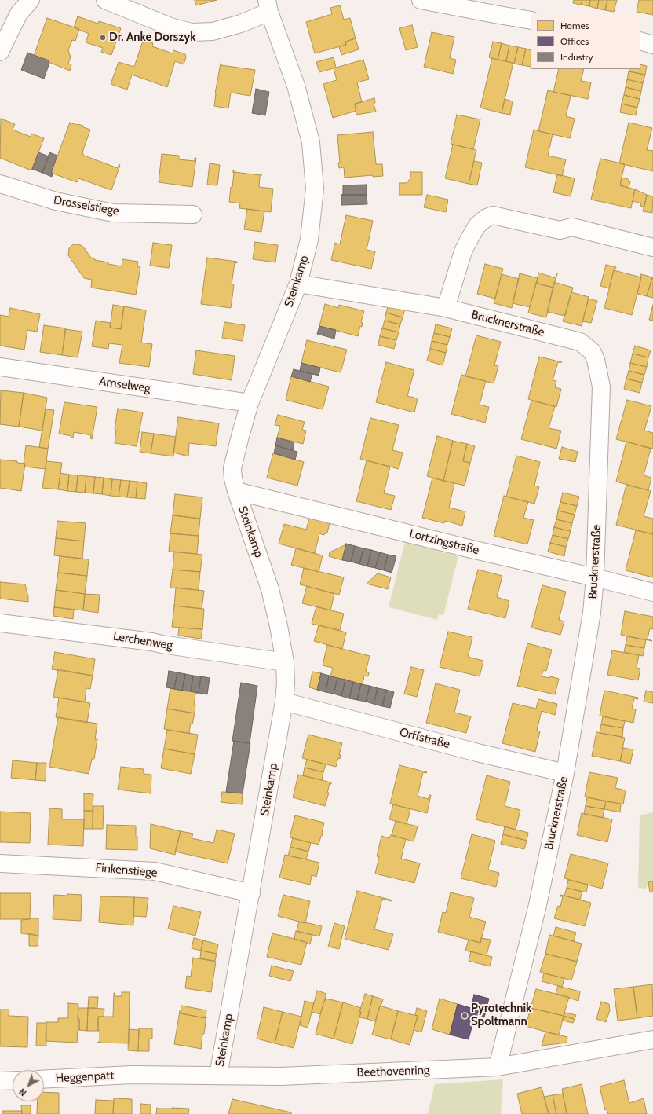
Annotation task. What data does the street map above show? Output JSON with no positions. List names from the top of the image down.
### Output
{
  "streets": {
    "street": [
      "Drosselstiege",
      "Steinkamp",
      "Brucknerstraße",
      "Amselweg",
      "Lortzingstraße",
      "Lerchenweg",
      "Orffstraße",
      "Finkenstiege",
      "Beethovenring",
      "Heggenpatt"
    ]
  },
  "crossings": [
    ["Steinkamp", "Brucknerstraße"],
    ["Steinkamp", "Amselweg"],
    ["Steinkamp", "Lortzingstraße"],
    ["Steinkamp", "Lerchenweg"],
    ["Steinkamp", "Orffstraße"],
    ["Steinkamp", "Finkenstiege"],
    ["Steinkamp", "Beethovenring"],
    ["Brucknerstraße", "Lortzingstraße"],
    ["Brucknerstraße", "Orffstraße"],
    ["Brucknerstraße", "Beethovenring"],
    ["Beethovenring", "Heggenpatt"]
  ],
  "places": ["Dr. Anke Dorszyk", "Pyrotechnik Spoltmann"],
  "legend": ["Homes", "Offices", "Industry"],
  "north": "bottom left"
}
